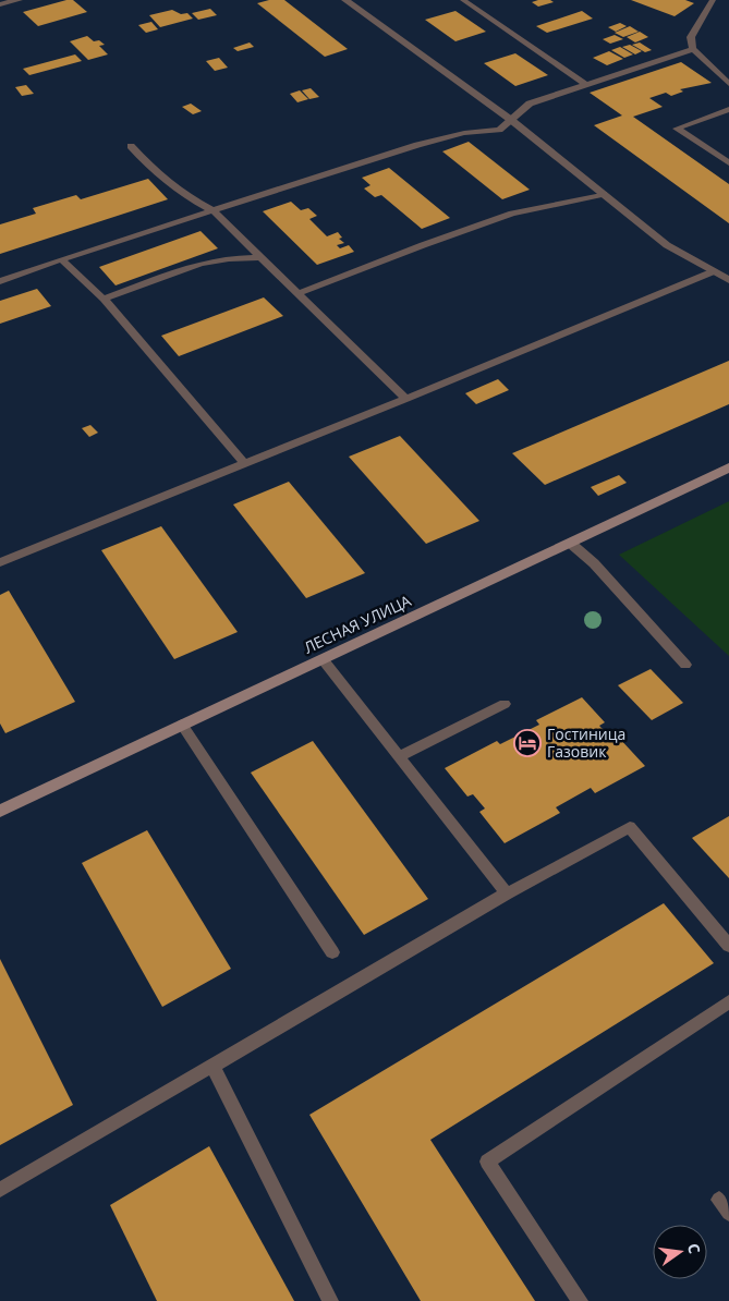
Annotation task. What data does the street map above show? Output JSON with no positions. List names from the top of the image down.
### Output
{
  "streets": {
    "main road": ["ЛЕСНАЯ УЛИЦА"]
  },
  "places": {
    "hotel": ["Гостиница Газовик"]
  },
  "north": "right"
}
